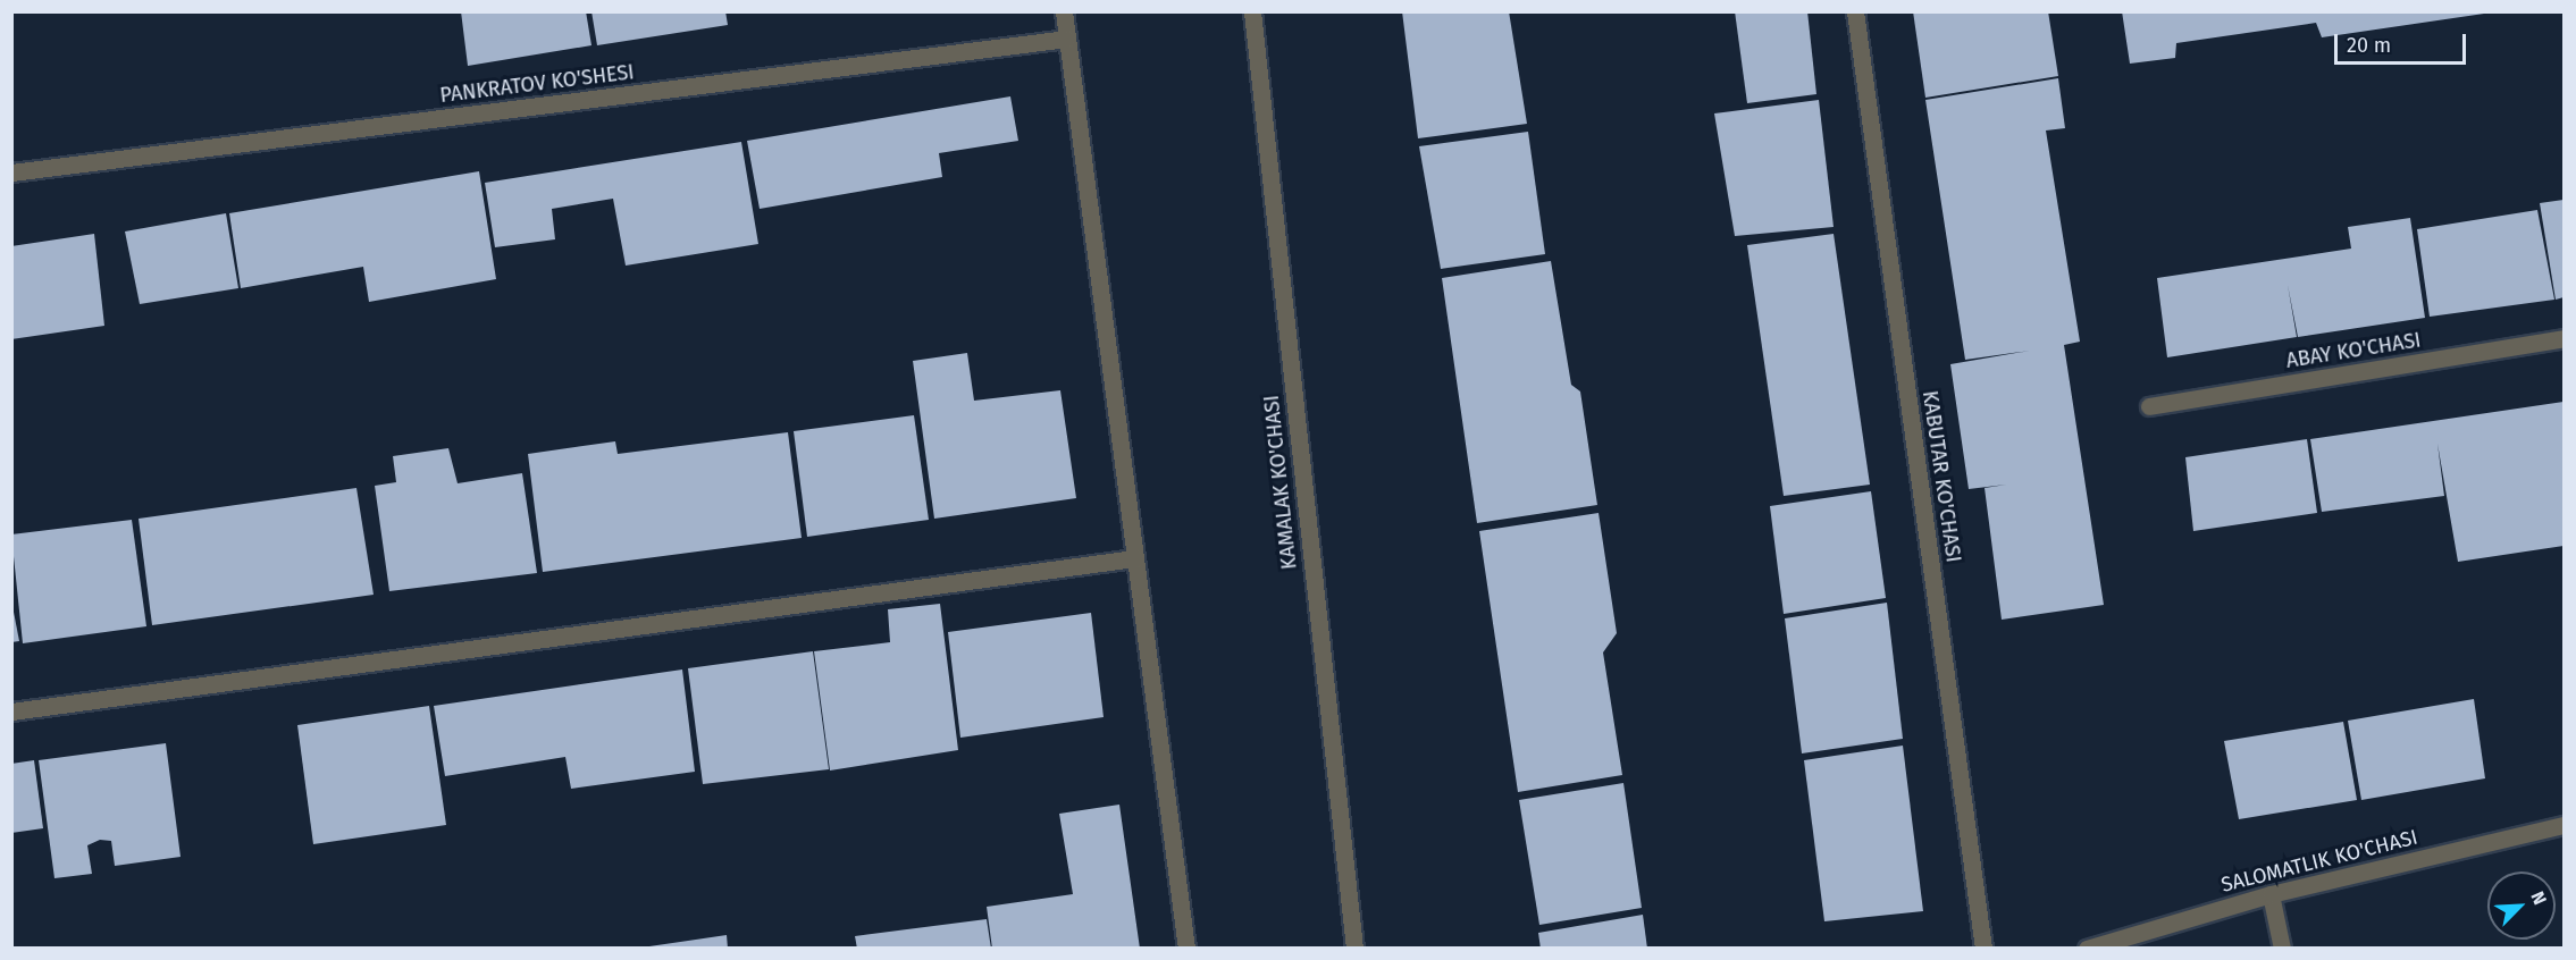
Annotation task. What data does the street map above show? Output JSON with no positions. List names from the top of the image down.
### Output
{
  "streets": {
    "street": [
      "PANKRATOV KO'SHESI",
      "ABAY KO'CHASI",
      "KABUTAR KO'CHASI",
      "KAMALAK KO'CHASI",
      "SALOMATLIK KO'CHASI"
    ]
  },
  "scale_bar": "20 m",
  "north": "top right"
}
